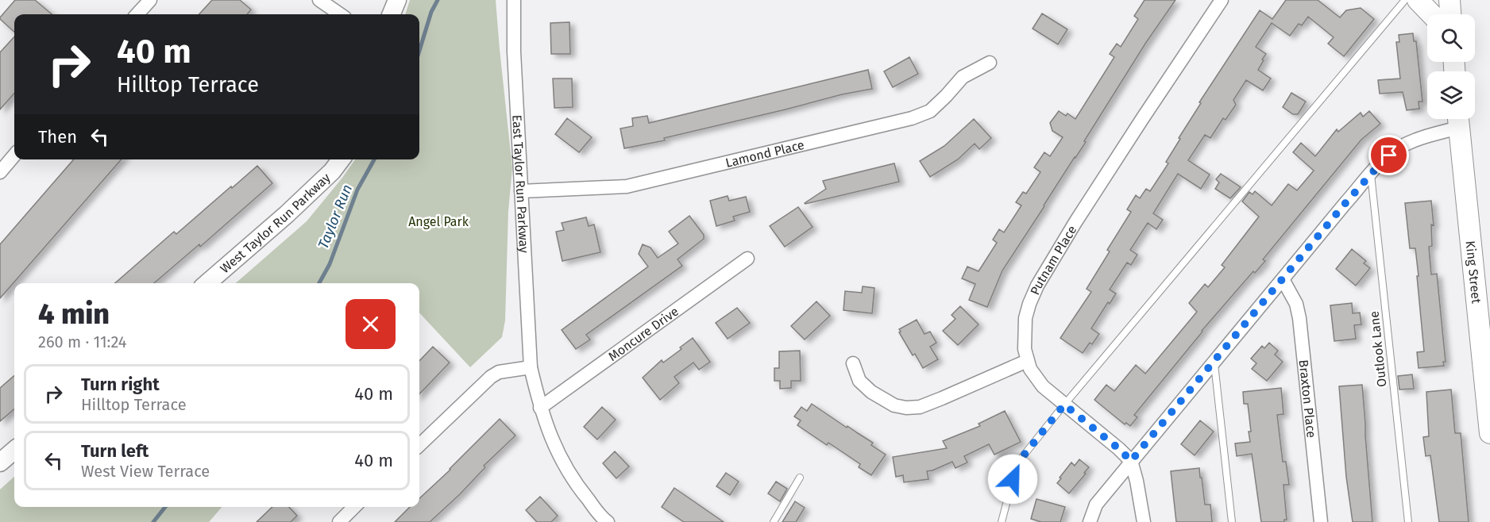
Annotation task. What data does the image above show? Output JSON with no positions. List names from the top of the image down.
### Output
{
  "streets": {
    "main road": ["King Street"],
    "street": [
      "Lamond Place",
      "East Taylor Run Parkway",
      "West Taylor Run Parkway",
      "Putnam Place",
      "Moncure Drive",
      "Braxton Place"
    ],
    "lane": ["Outlook Lane"]
  },
  "crossings": [
    ["Lamond Place", "East Taylor Run Parkway"],
    ["East Taylor Run Parkway", "Moncure Drive"]
  ],
  "water": ["Taylor Run"],
  "parks": ["Angel Park"],
  "page": {
    "turn": ["40 m", "Hilltop Terrace"],
    "then": "Then",
    "heading": ["4 min", "260 m · 11:24"],
    "list": [
      {
        "name": "Turn right",
        "note": "Hilltop Terrace",
        "value": "40 m"
      },
      {
        "name": "Turn left",
        "note": "West View Terrace",
        "value": "40 m"
      }
    ]
  }
}
